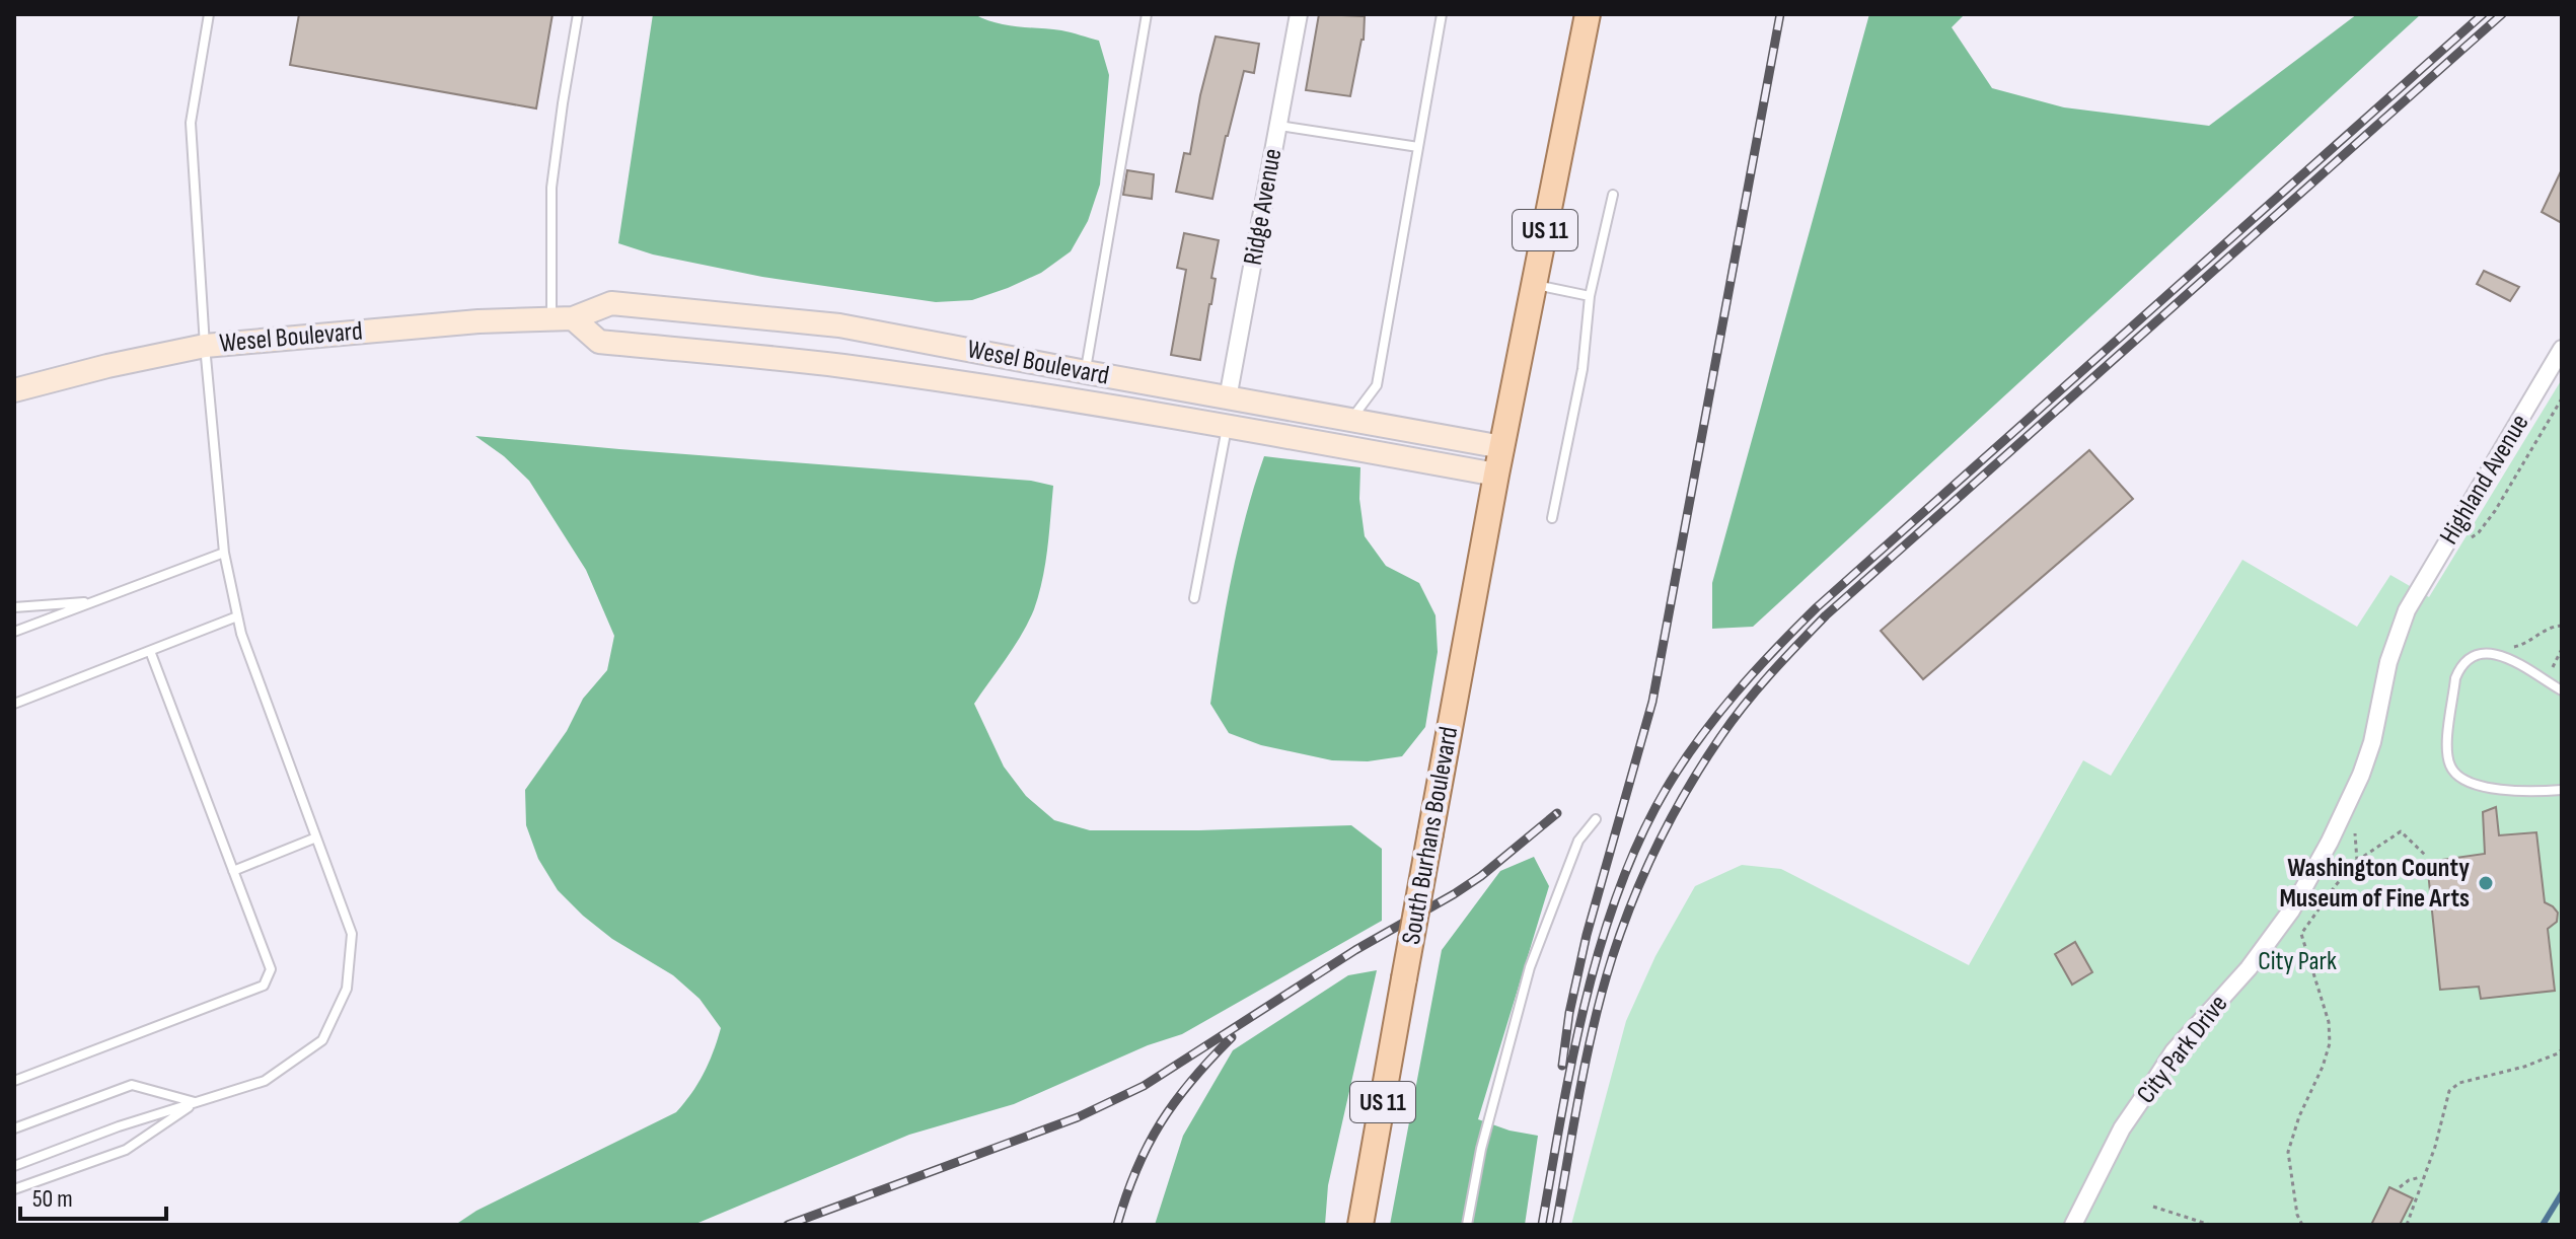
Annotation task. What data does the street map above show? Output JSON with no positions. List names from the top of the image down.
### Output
{
  "streets": {
    "main road": ["US 11", "Wesel Boulevard", "South Burhans Boulevard"],
    "street": ["Ridge Avenue", "Highland Avenue", "City Park Drive"]
  },
  "crossings": [
    ["Ridge Avenue", "Wesel Boulevard"],
    ["US 11", "Wesel Boulevard"],
    ["US 11", "South Burhans Boulevard"],
    ["Wesel Boulevard", "South Burhans Boulevard"],
    ["Highland Avenue", "City Park Drive"]
  ],
  "parks": ["City Park"],
  "places": ["Washington County Museum of Fine Arts"],
  "scale_bar": "50 m"
}
